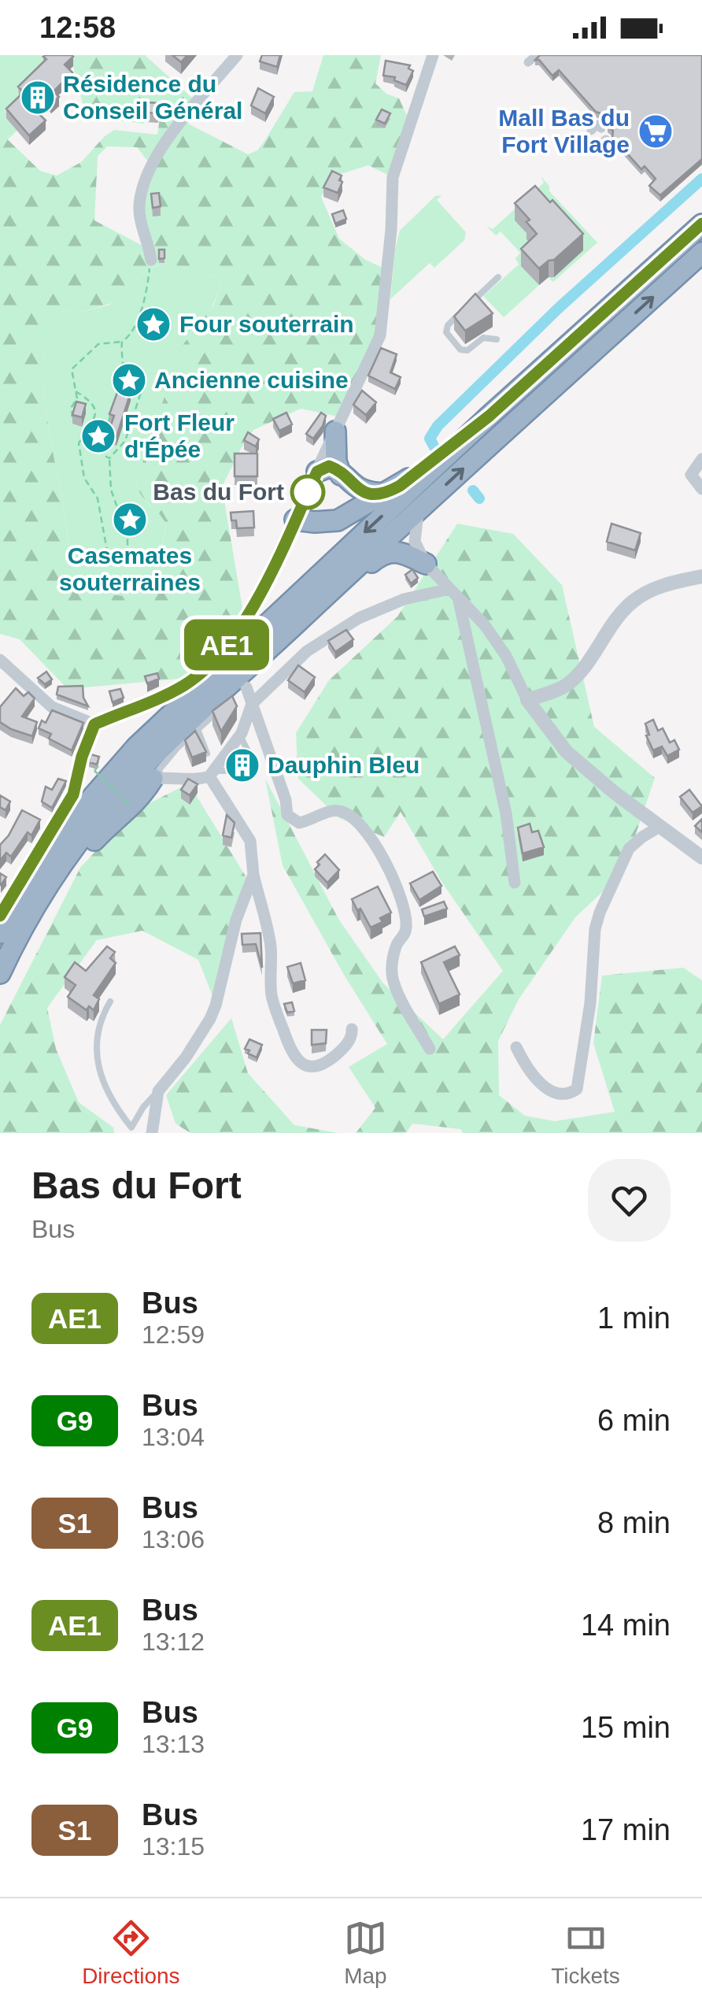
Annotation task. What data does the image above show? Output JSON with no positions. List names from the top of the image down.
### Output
{
  "places": {
    "building": ["Résidence du Conseil Général", "Dauphin Bleu"],
    "supermarket": ["Mall Bas du Fort Village"],
    "place": [
      "Four souterrain",
      "Ancienne cuisine",
      "Fort Fleur d'Épée",
      "Casemates souterraines"
    ],
    "other": ["Bas du Fort"]
  },
  "lines": ["bus line AE1"],
  "page": {
    "status": "12:58",
    "on_map": "AE1",
    "heading": ["Bas du Fort", "Bus"],
    "list": [
      {
        "mark": "AE1",
        "name": "Bus",
        "note": "12:59",
        "value": "1 min"
      },
      {
        "mark": "G9",
        "name": "Bus",
        "note": "13:04",
        "value": "6 min"
      },
      {
        "mark": "S1",
        "name": "Bus",
        "note": "13:06",
        "value": "8 min"
      },
      {
        "mark": "AE1",
        "name": "Bus",
        "note": "13:12",
        "value": "14 min"
      },
      {
        "mark": "G9",
        "name": "Bus",
        "note": "13:13",
        "value": "15 min"
      },
      {
        "mark": "S1",
        "name": "Bus",
        "note": "13:15",
        "value": "17 min"
      }
    ],
    "tabs": ["Directions", "Map", "Tickets"]
  }
}
